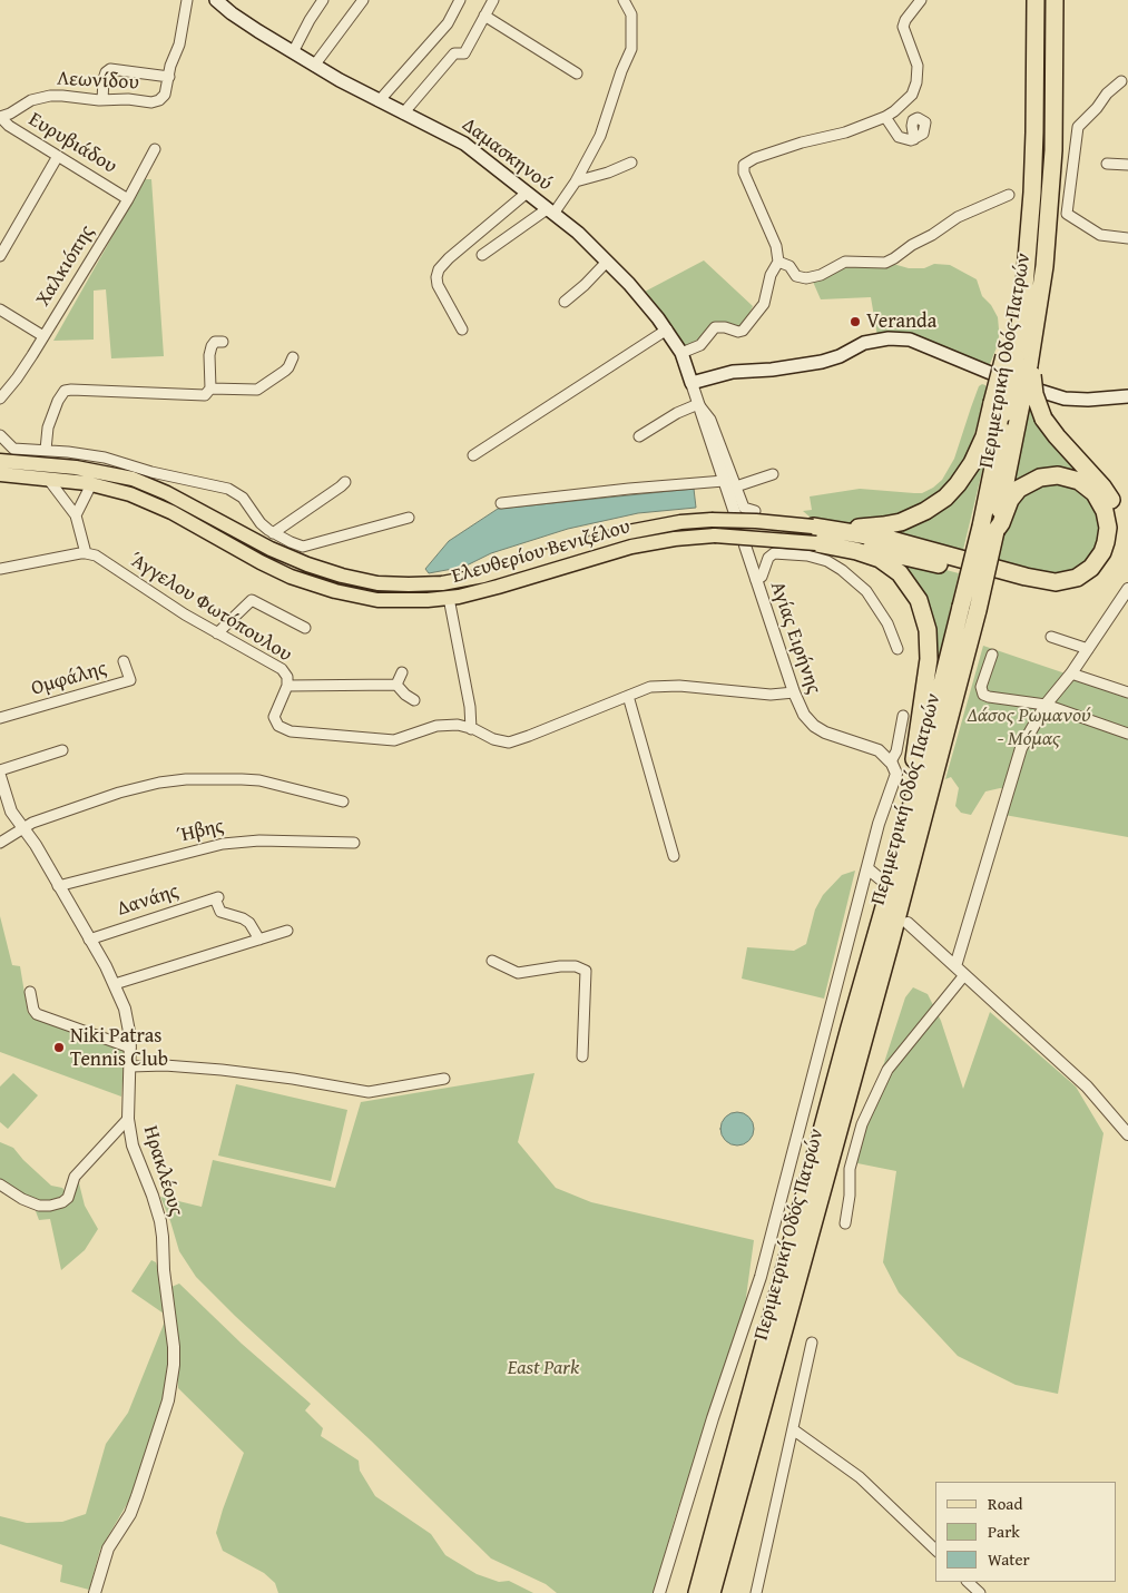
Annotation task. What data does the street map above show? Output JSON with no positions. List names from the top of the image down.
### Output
{
  "streets": {
    "highway": ["Περιμετρική Οδός Πατρών"],
    "main road": ["Δαμασκηνού", "Ελευθερίου Βενιζέλου"],
    "street": [
      "Λεωνίδου",
      "Ευρυβιάδου",
      "Χαλκιόπης",
      "Άγγελου Φωτόπουλου",
      "Αγίας Ειρήνης",
      "Ομφάλης",
      "Ήβης",
      "Δανάης",
      "Ηρακλέους"
    ]
  },
  "crossings": [
    ["Λεωνίδου", "Ευρυβιάδου"],
    ["Ευρυβιάδου", "Χαλκιόπης"],
    ["Άγγελου Φωτόπουλου", "Αγίας Ειρήνης"],
    ["Ήβης", "Ηρακλέους"],
    ["Δανάης", "Ηρακλέους"]
  ],
  "parks": ["Δάσος Ρωμανού - Μόμας", "East Park"],
  "places": ["Veranda", "Niki Patras Tennis Club"],
  "legend": ["Road", "Park", "Water"]
}
